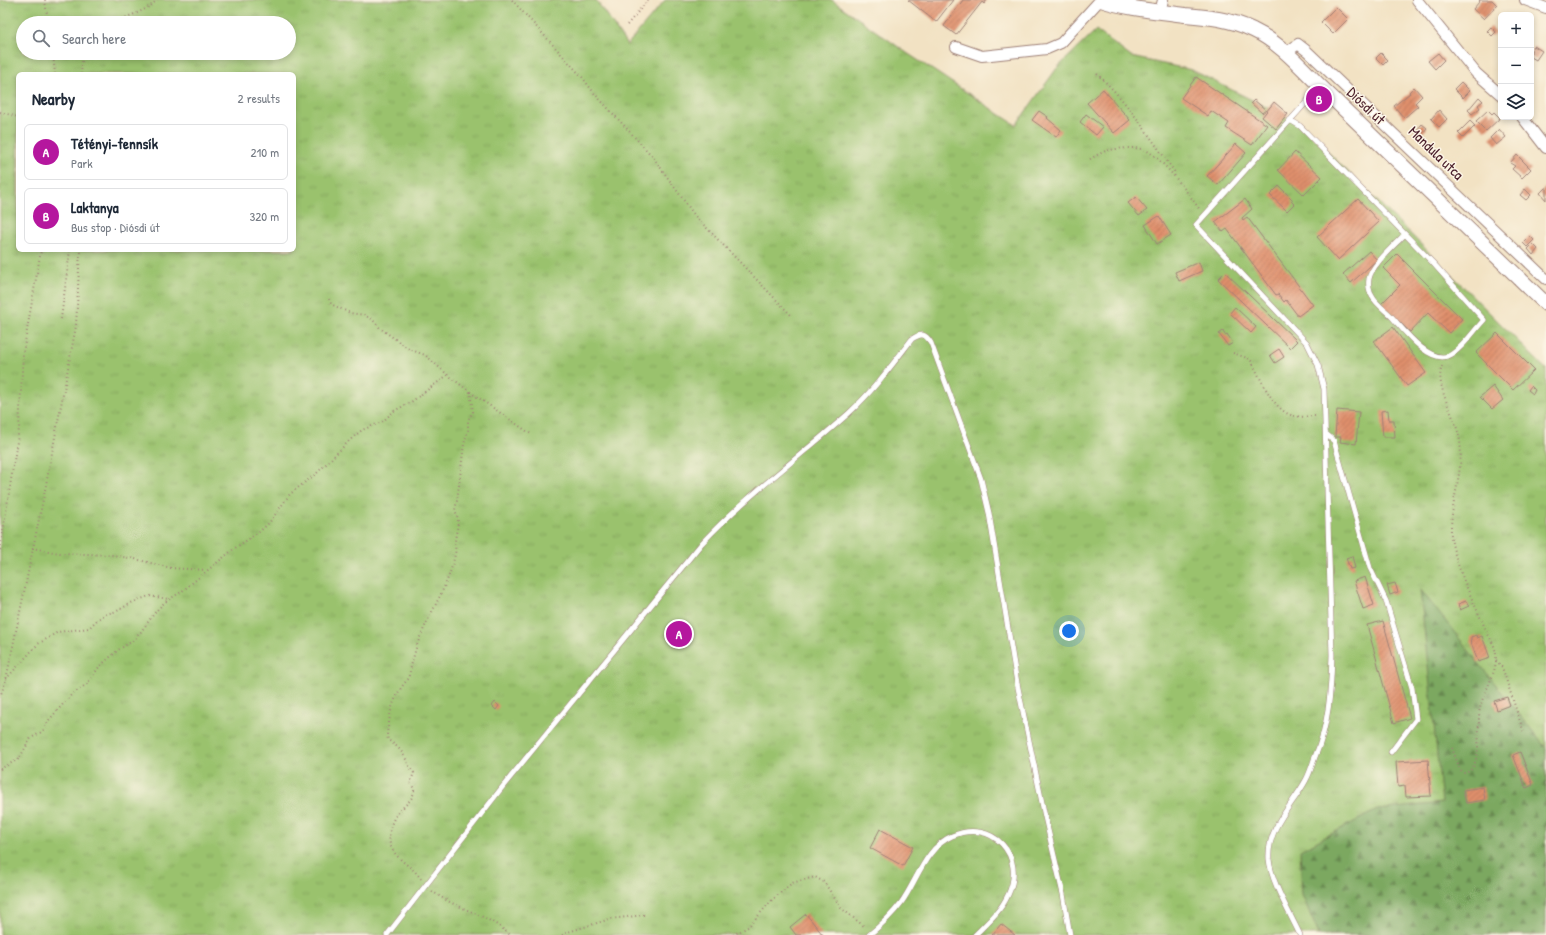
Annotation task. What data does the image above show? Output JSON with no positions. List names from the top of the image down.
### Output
{
  "streets": {
    "main road": ["Diósdi út"],
    "street": ["Mandula utca"]
  },
  "crossings": [
    ["Diósdi út", "Mandula utca"]
  ],
  "page": {
    "map_buttons": ["+", "−"],
    "search": "Search here",
    "heading": ["Nearby", "2 results"],
    "pins": ["B", "A"],
    "list": [
      {
        "mark": "A",
        "name": "Tétényi-fennsík",
        "note": "Park",
        "value": "210 m"
      },
      {
        "mark": "B",
        "name": "Laktanya",
        "note": "Bus stop · Diósdi út",
        "value": "320 m"
      }
    ]
  }
}
